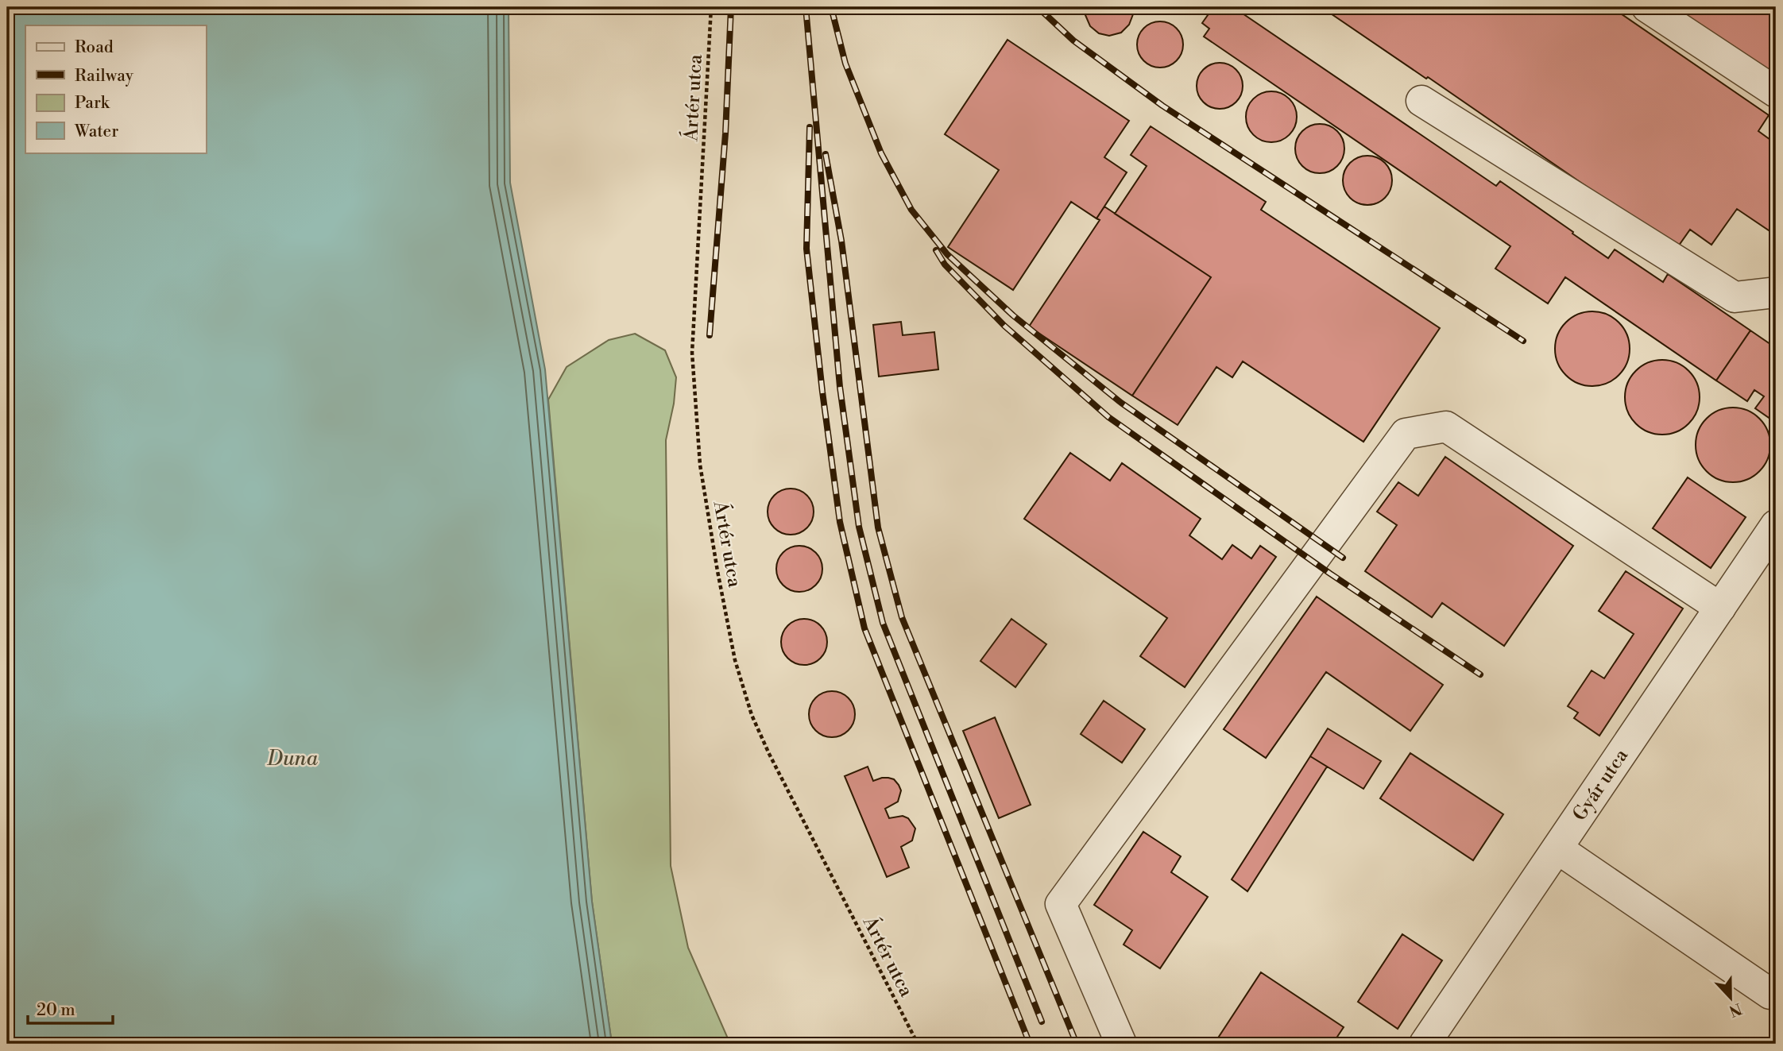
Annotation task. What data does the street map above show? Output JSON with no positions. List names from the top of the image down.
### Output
{
  "streets": {
    "street": ["Gyár utca"],
    "path": ["Ártér utca"]
  },
  "water": ["Duna"],
  "legend": [
    "Road",
    "Railway",
    "Park",
    "Water"
  ],
  "scale_bar": "20 m",
  "north": "bottom"
}
